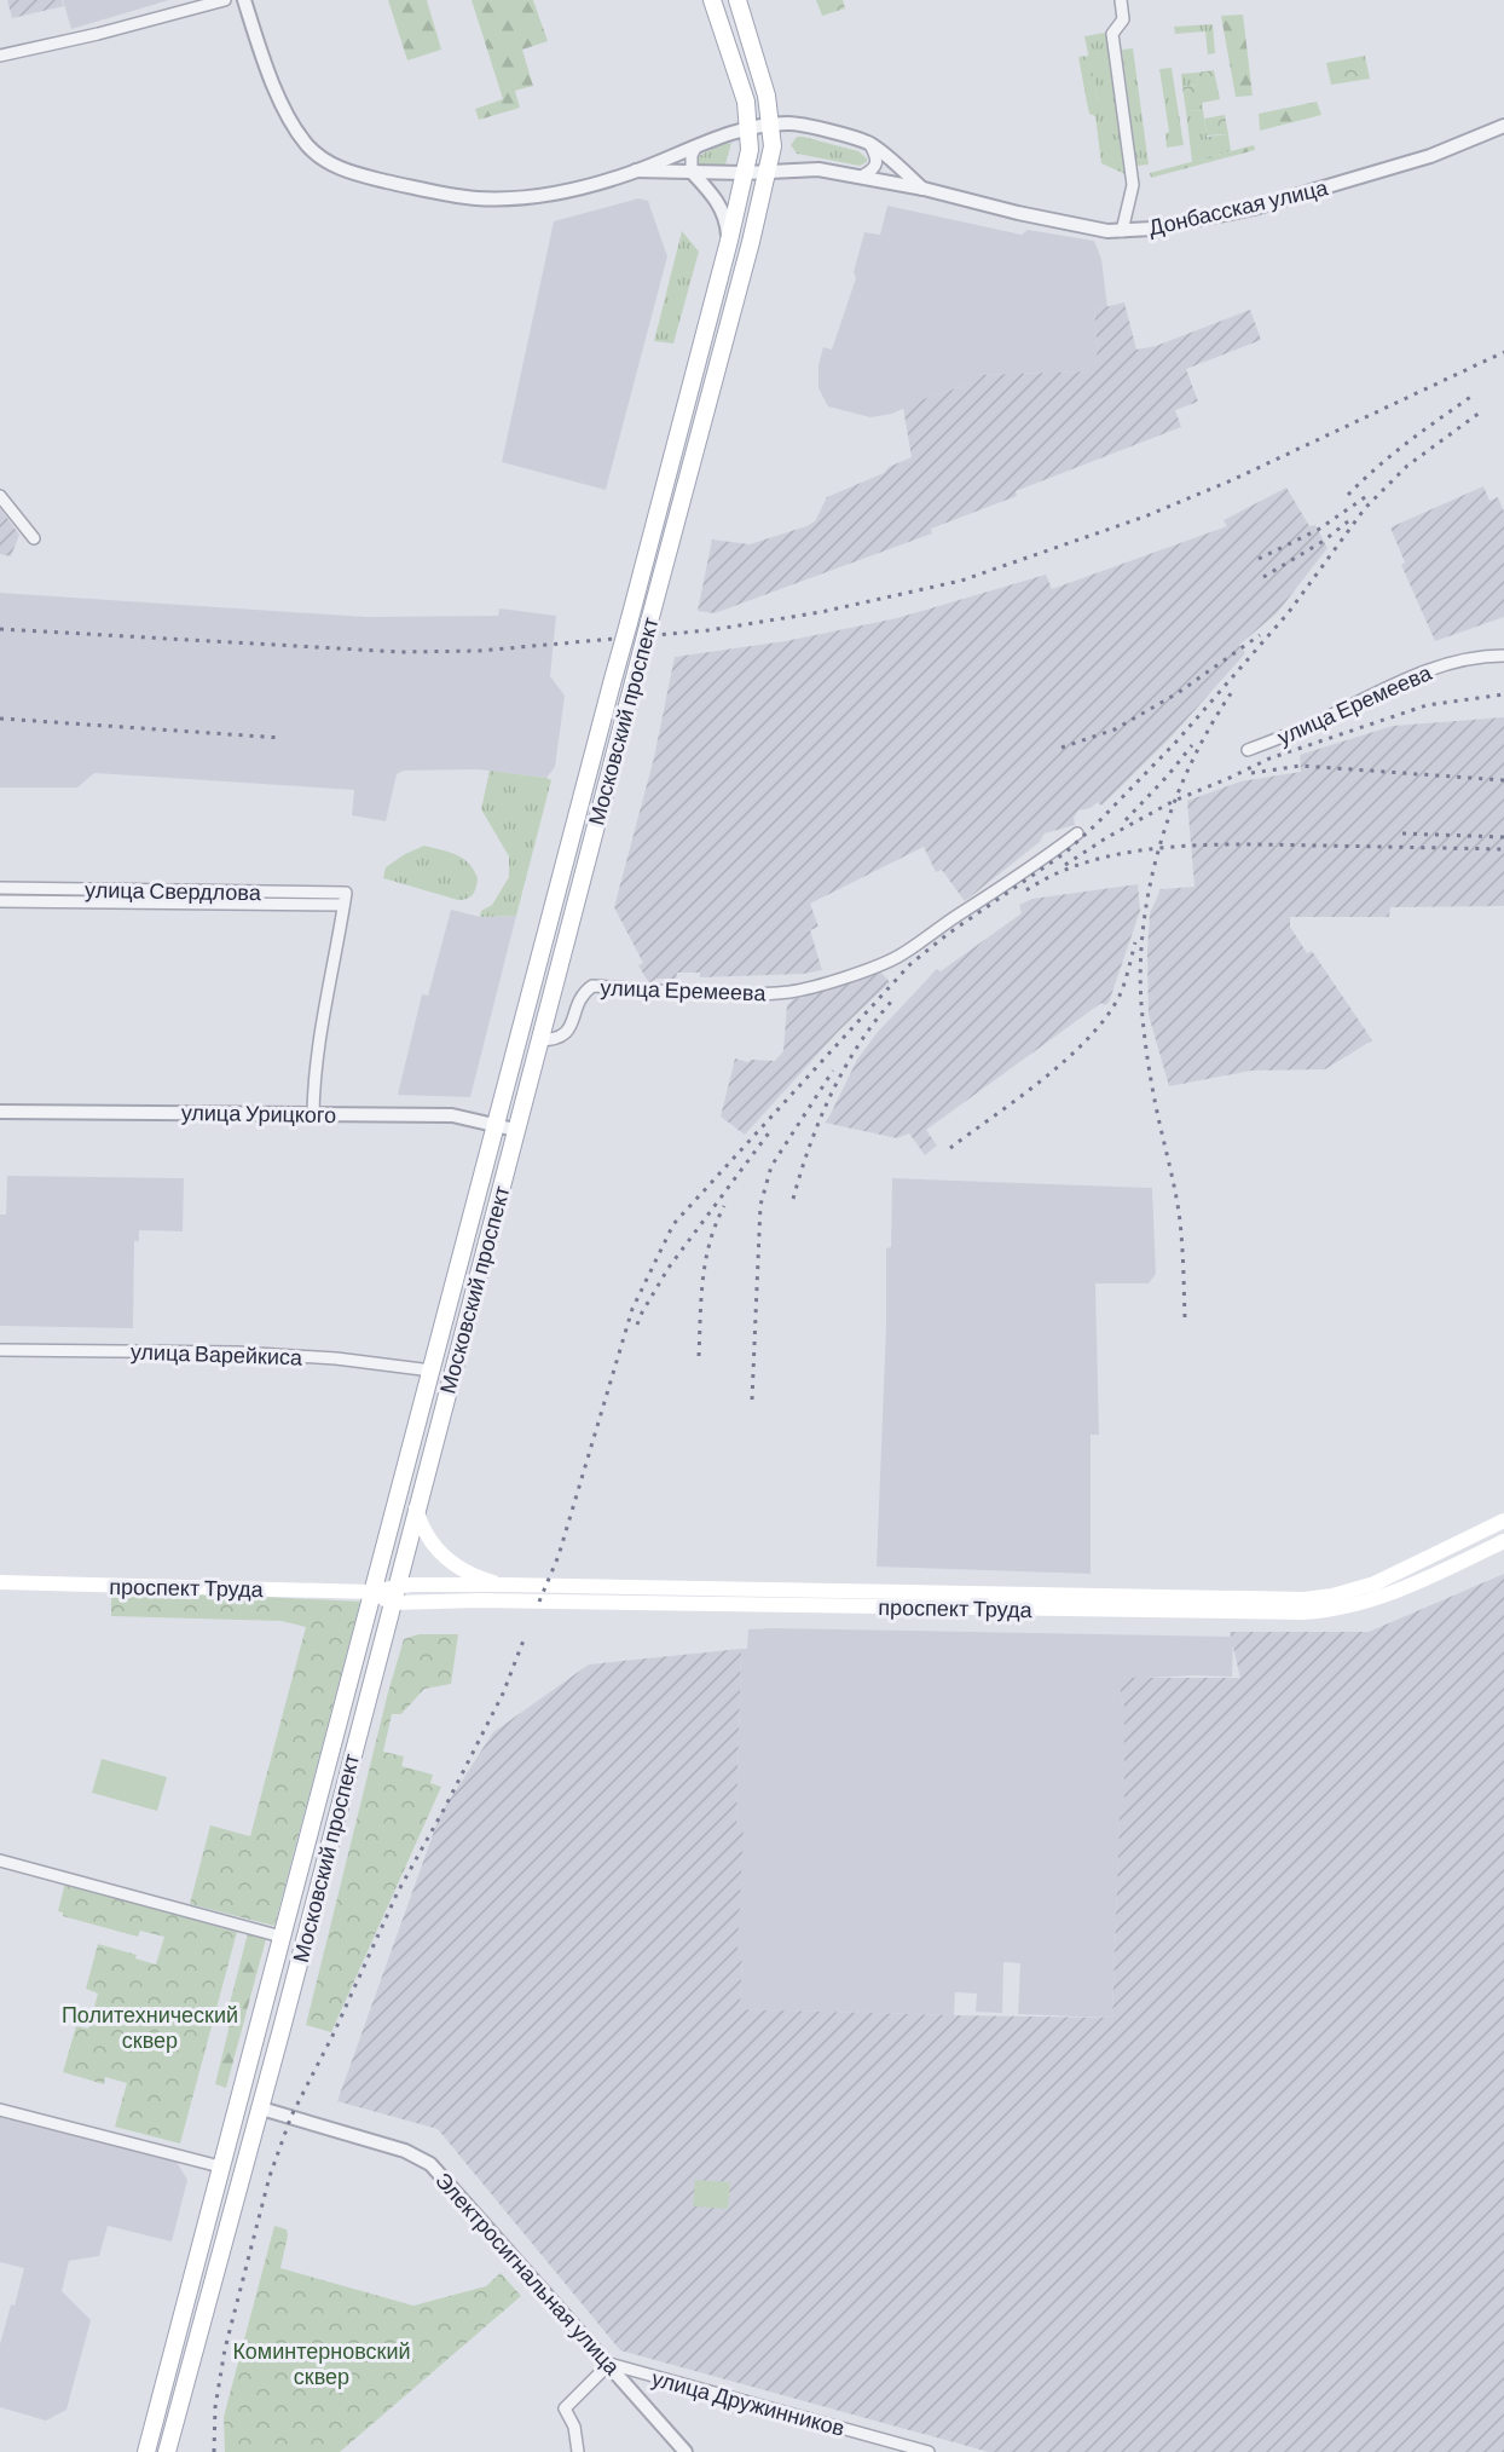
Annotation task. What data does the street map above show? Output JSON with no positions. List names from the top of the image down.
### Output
{
  "streets": {
    "main road": ["Московский проспект", "проспект Труда"],
    "street": [
      "Донбасская улица",
      "улица Еремеева",
      "улица Свердлова",
      "улица Урицкого",
      "улица Варейкиса",
      "Электросигнальная улица",
      "улица Дружинников"
    ]
  },
  "crossings": [
    ["Донбасская улица", "Московский проспект"],
    ["улица Еремеева", "Московский проспект"],
    ["Московский проспект", "улица Урицкого"],
    ["Московский проспект", "улица Варейкиса"],
    ["Московский проспект", "проспект Труда"],
    ["Московский проспект", "Электросигнальная улица"],
    ["Электросигнальная улица", "улица Дружинников"]
  ],
  "parks": ["Политехнический сквер", "Коминтерновский сквер"]
}
